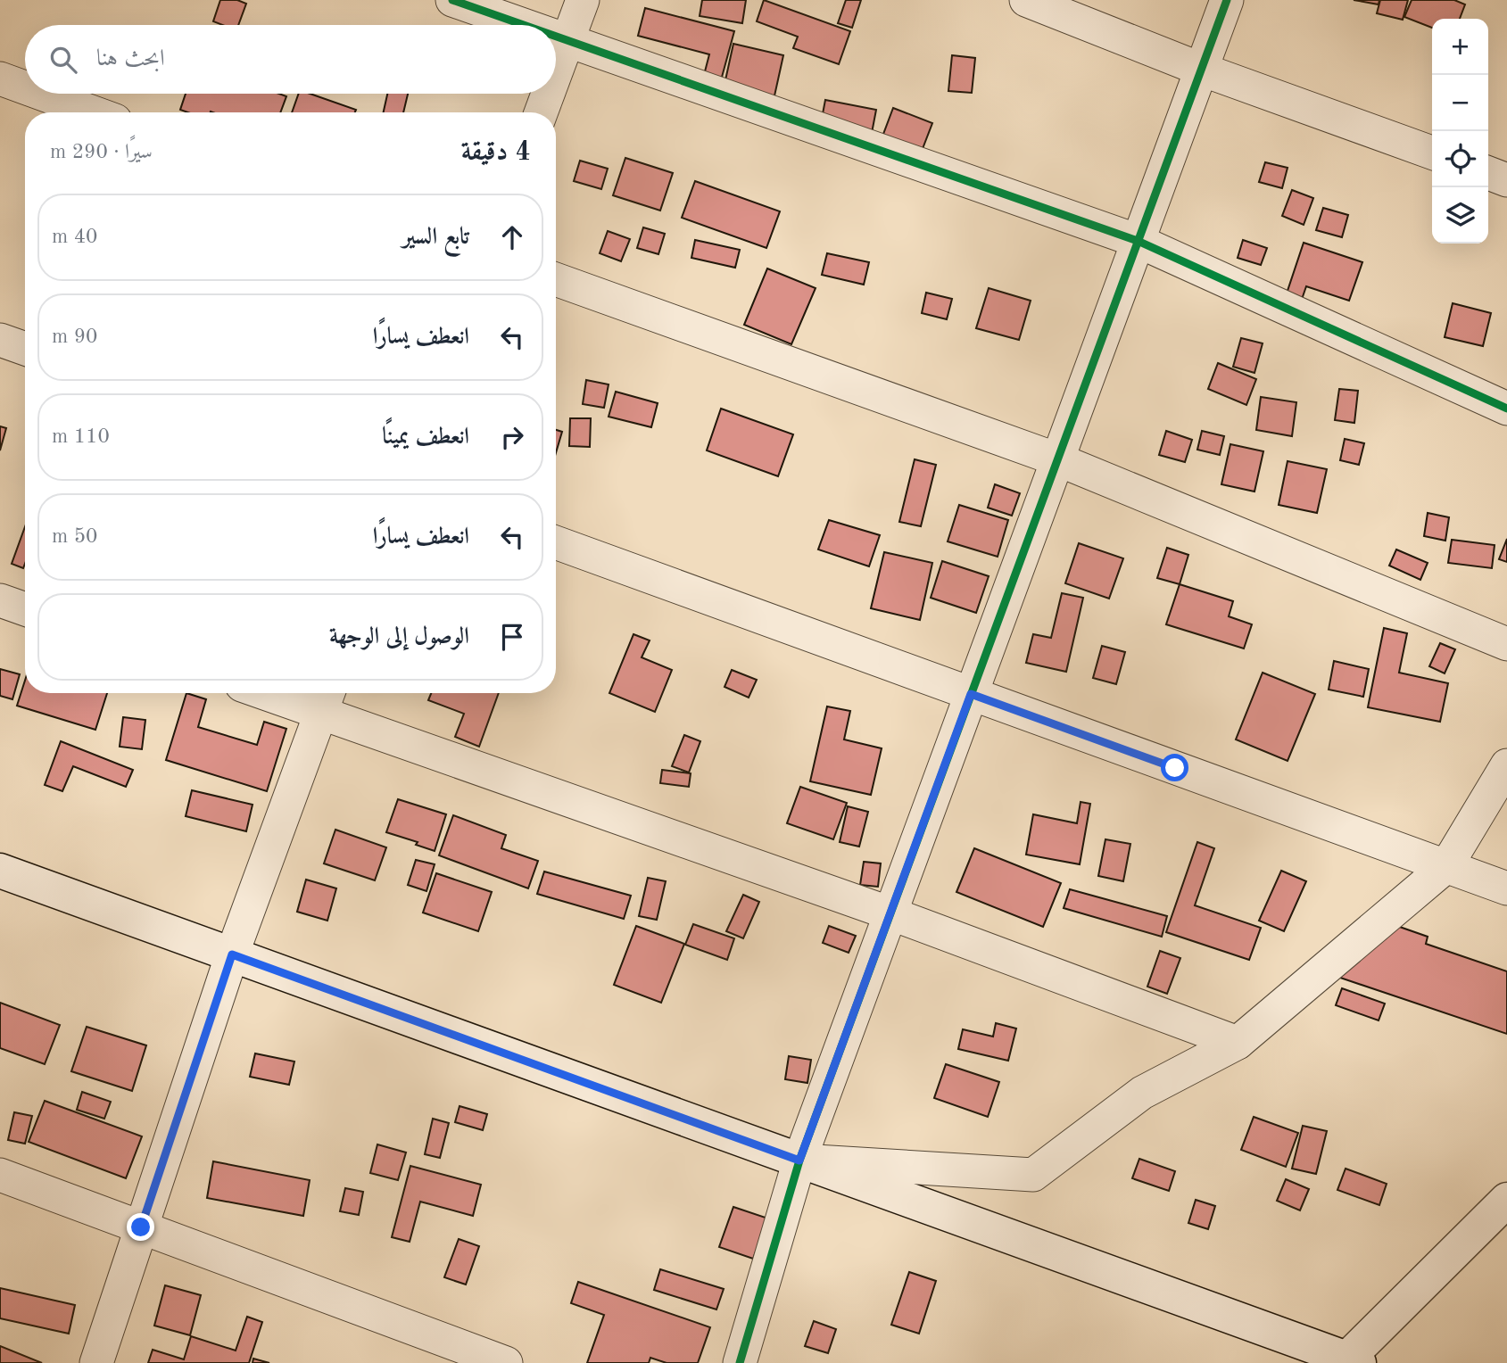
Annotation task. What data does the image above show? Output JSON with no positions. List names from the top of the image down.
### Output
{
  "page": {
    "map_buttons": ["+", "−"],
    "search": "ابحث هنا",
    "heading": ["4 دقيقة", "سيرًا · 290 m"],
    "list": [
      ["تابع السير", "40 m"],
      ["انعطف يسارًا", "90 m"],
      ["انعطف يمينًا", "110 m"],
      ["انعطف يسارًا", "50 m"],
      "الوصول إلى الوجهة"
    ]
  }
}
